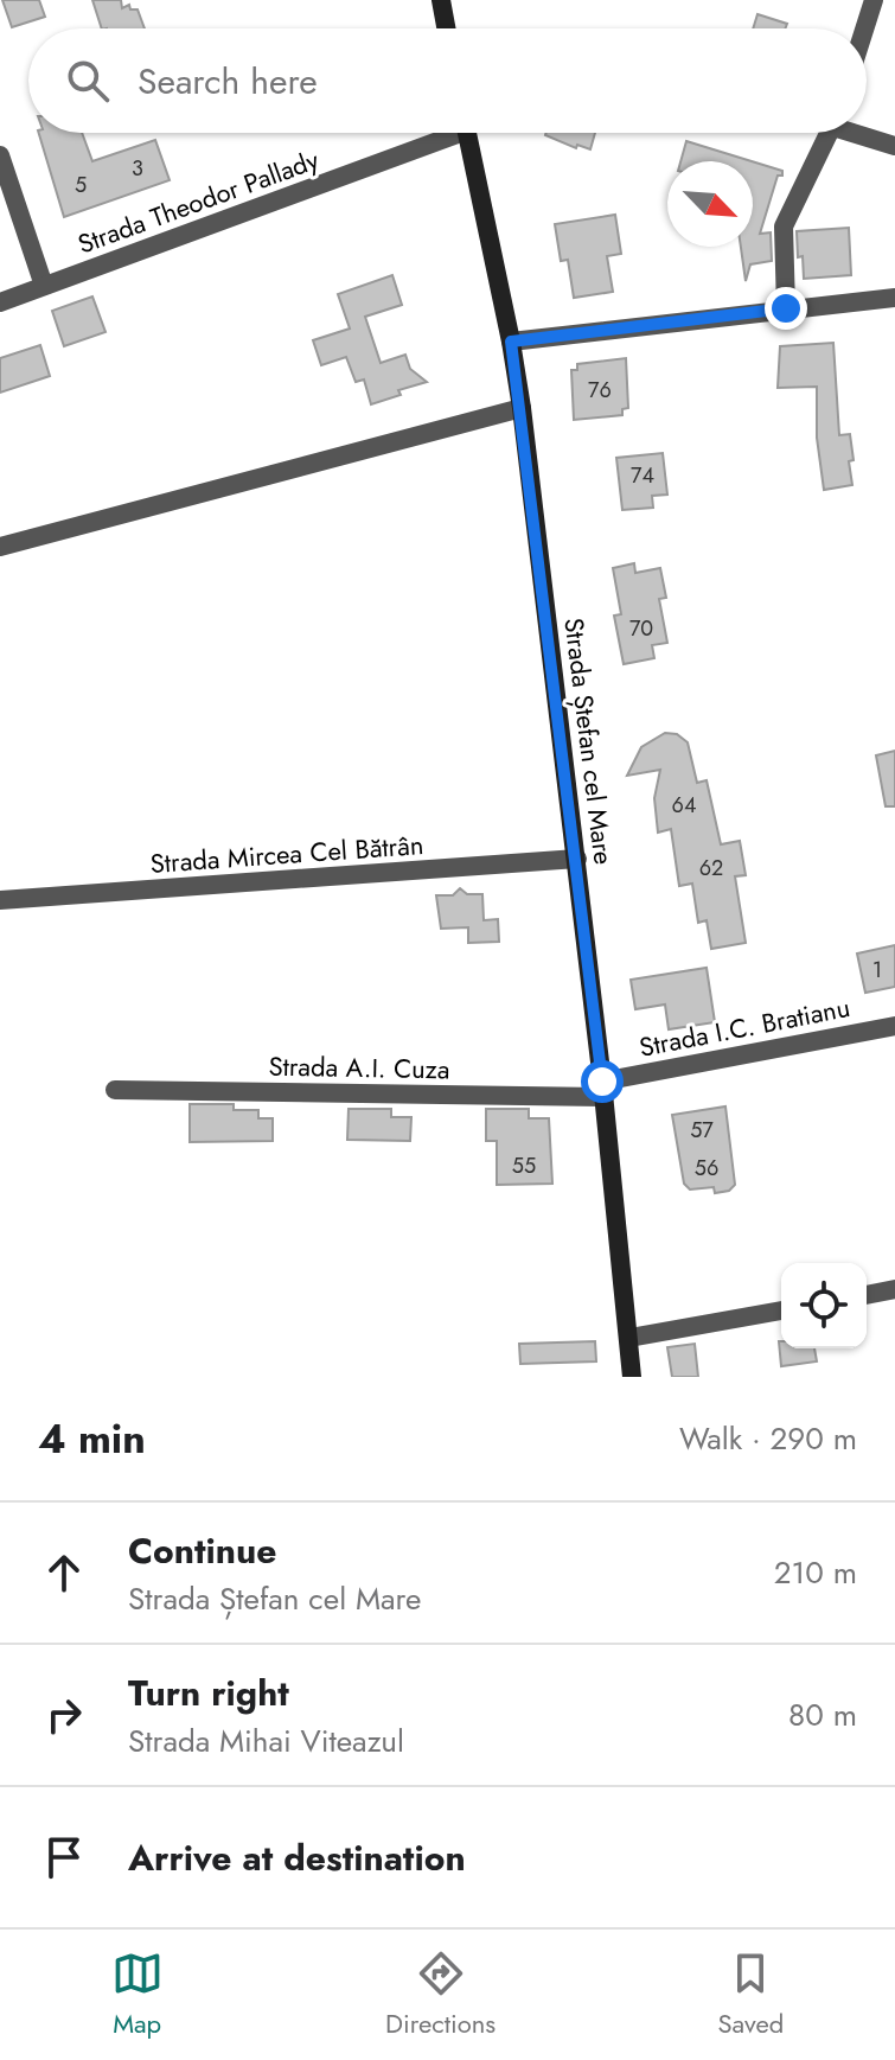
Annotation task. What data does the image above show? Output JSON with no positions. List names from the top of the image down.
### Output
{
  "streets": {
    "street": [
      "Strada Theodor Pallady",
      "Strada Ștefan cel Mare",
      "Strada Mircea Cel Bătrân",
      "Strada I.C. Bratianu",
      "Strada A.I. Cuza"
    ]
  },
  "crossings": [
    ["Strada Ștefan cel Mare", "Strada Mircea Cel Bătrân"],
    ["Strada Ștefan cel Mare", "Strada I.C. Bratianu"],
    ["Strada Ștefan cel Mare", "Strada A.I. Cuza"],
    ["Strada I.C. Bratianu", "Strada A.I. Cuza"]
  ],
  "house_numbers": [
    "3",
    "5",
    "76",
    "74",
    "70",
    "64",
    "62",
    "1",
    "57",
    "55",
    "56"
  ],
  "north": "bottom right",
  "page": {
    "search": "Search here",
    "heading": ["4 min", "Walk · 290 m"],
    "list": [
      ["Continue", "Strada Ștefan cel Mare", "210 m"],
      ["Turn right", "Strada Mihai Viteazul", "80 m"],
      "Arrive at destination"
    ],
    "nav": ["Map", "Directions", "Saved"]
  }
}
